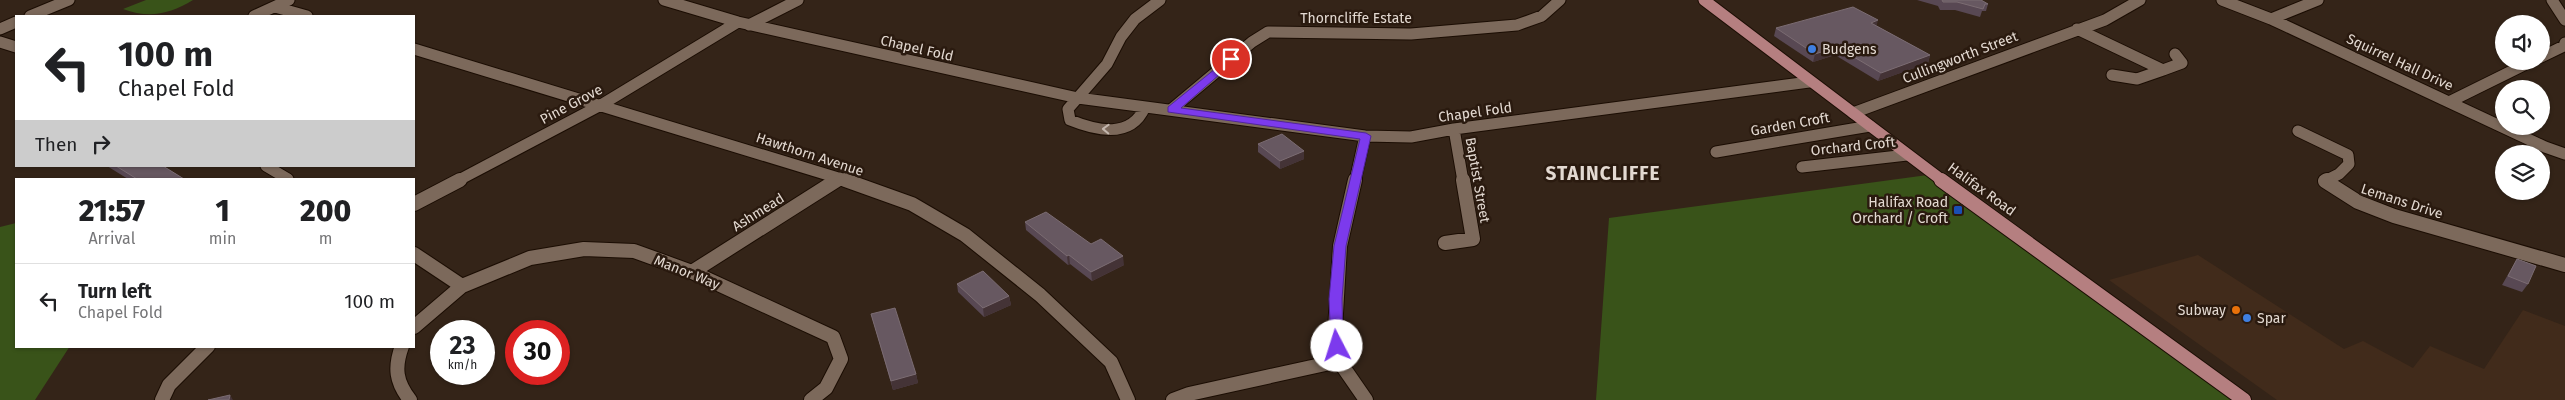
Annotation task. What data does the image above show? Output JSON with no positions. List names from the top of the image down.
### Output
{
  "streets": {
    "main road": ["Halifax Road"],
    "street": [
      "Thorncliffe Estate",
      "Chapel Fold",
      "Cullingworth Street",
      "Squirrel Hall Drive",
      "Pine Grove",
      "Garden Croft",
      "Orchard Croft",
      "Hawthorn Avenue",
      "Baptist Street",
      "Lemans Drive",
      "Ashmead",
      "Manor Way"
    ]
  },
  "crossings": [
    ["Thorncliffe Estate", "Chapel Fold"],
    ["Chapel Fold", "Pine Grove"],
    ["Chapel Fold", "Baptist Street"],
    ["Chapel Fold", "Halifax Road"],
    ["Cullingworth Street", "Halifax Road"],
    ["Pine Grove", "Hawthorn Avenue"],
    ["Garden Croft", "Halifax Road"],
    ["Orchard Croft", "Halifax Road"],
    ["Hawthorn Avenue", "Ashmead"],
    ["Ashmead", "Manor Way"]
  ],
  "districts": ["STAINCLIFFE"],
  "places": {
    "other": ["Budgens", "Subway", "Spar"],
    "transit": ["Halifax Road Orchard / Croft"]
  },
  "page": {
    "turn": ["100 m", "Chapel Fold"],
    "then": "Then",
    "eta": [
      "21:57",
      "Arrival",
      "1",
      "min",
      "200",
      "m"
    ],
    "list": [
      {
        "name": "Turn left",
        "note": "Chapel Fold",
        "value": "100 m"
      }
    ],
    "speed": "23 km/h",
    "limit": "30"
  }
}
